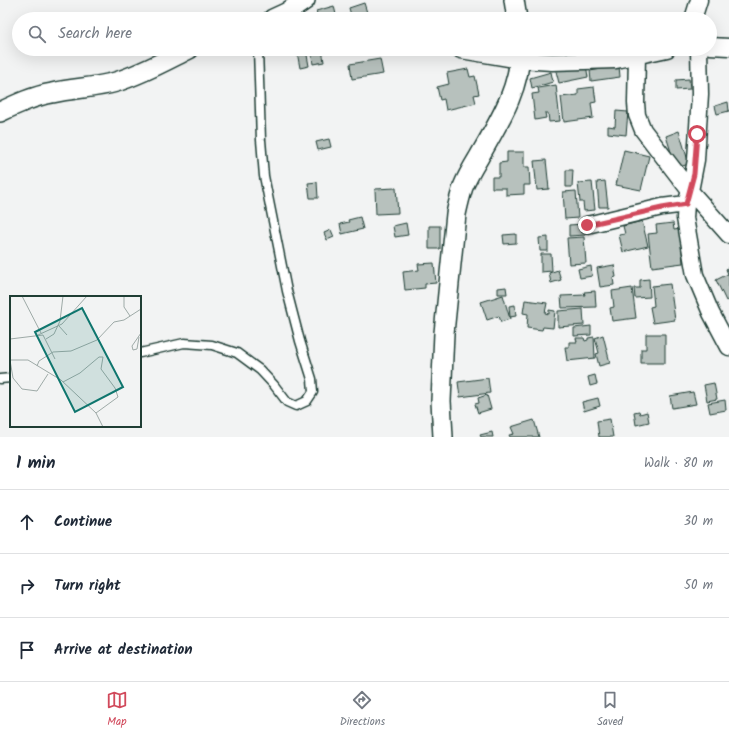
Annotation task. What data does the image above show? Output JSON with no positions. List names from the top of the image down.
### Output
{
  "page": {
    "search": "Search here",
    "heading": ["1 min", "Walk · 80 m"],
    "list": [
      ["Continue", "30 m"],
      ["Turn right", "50 m"],
      "Arrive at destination"
    ],
    "nav": ["Map", "Directions", "Saved"]
  }
}
